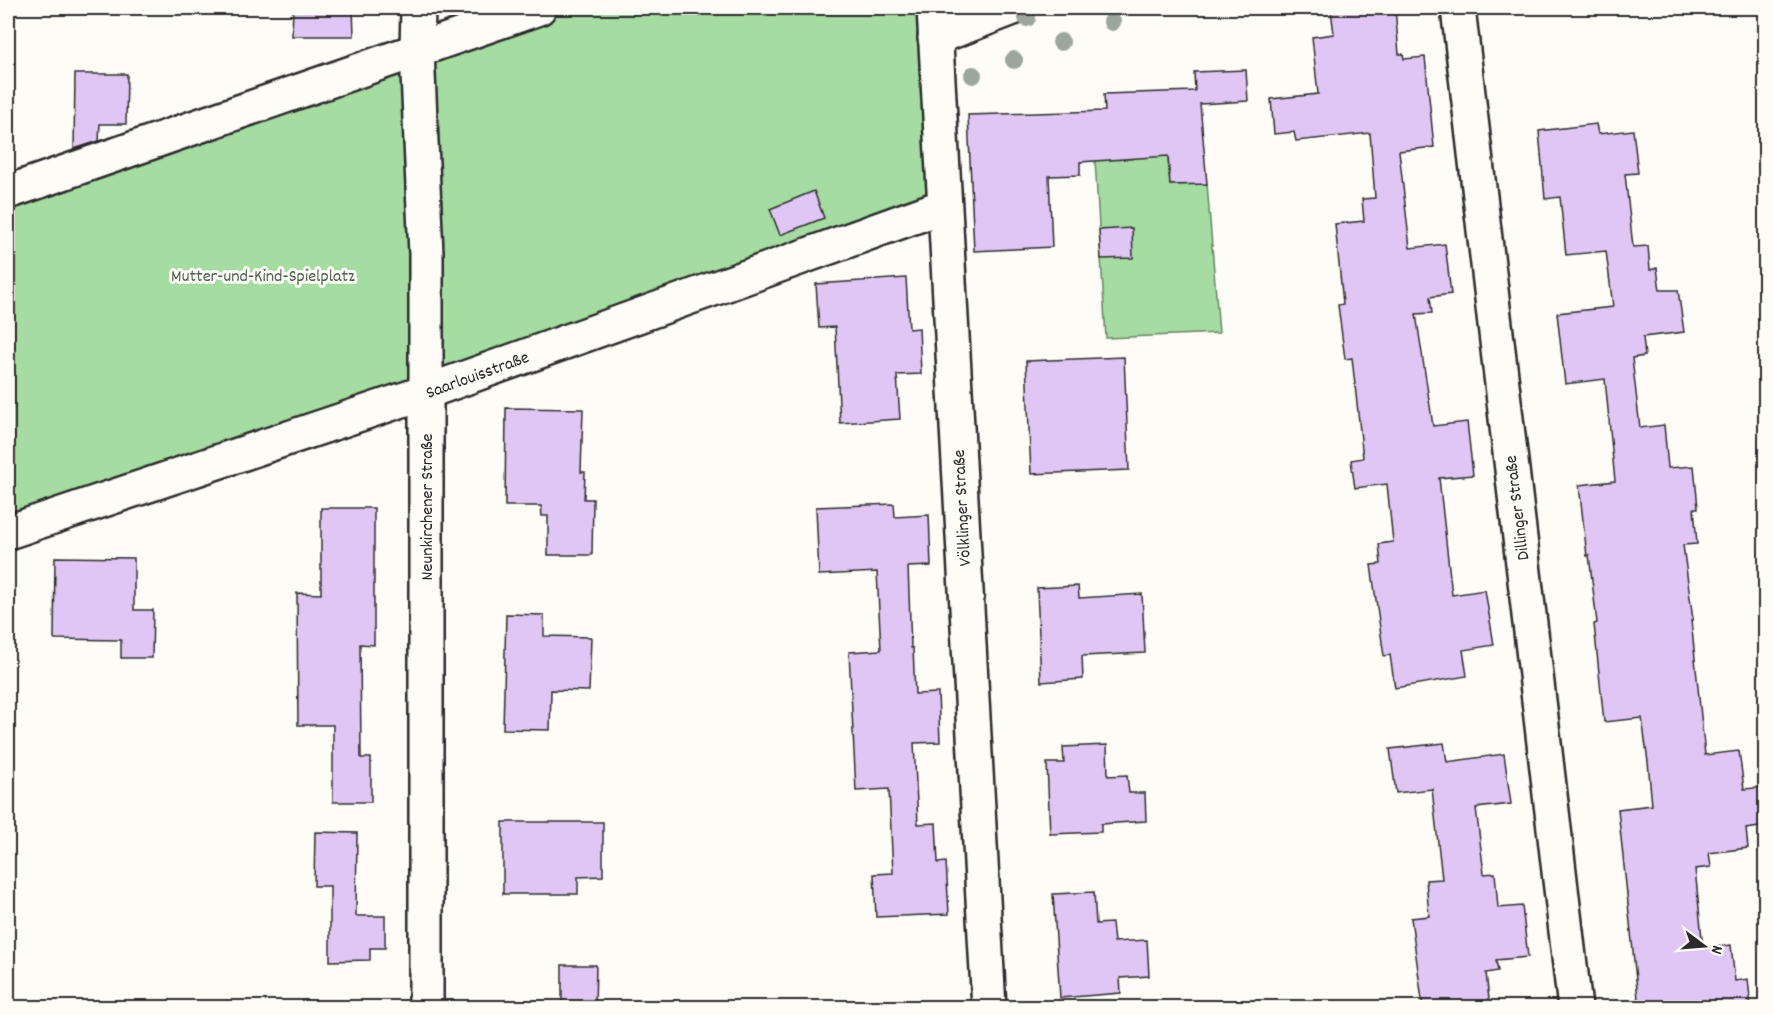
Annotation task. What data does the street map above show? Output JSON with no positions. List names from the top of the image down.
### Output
{
  "streets": {
    "street": [
      "Saarlouisstraße",
      "Neunkirchener Straße",
      "Völklinger Straße",
      "Dillinger Straße"
    ]
  },
  "crossings": [
    ["Saarlouisstraße", "Neunkirchener Straße"],
    ["Saarlouisstraße", "Völklinger Straße"]
  ],
  "parks": ["Mutter-und-Kind-Spielplatz"],
  "north": "right"
}
